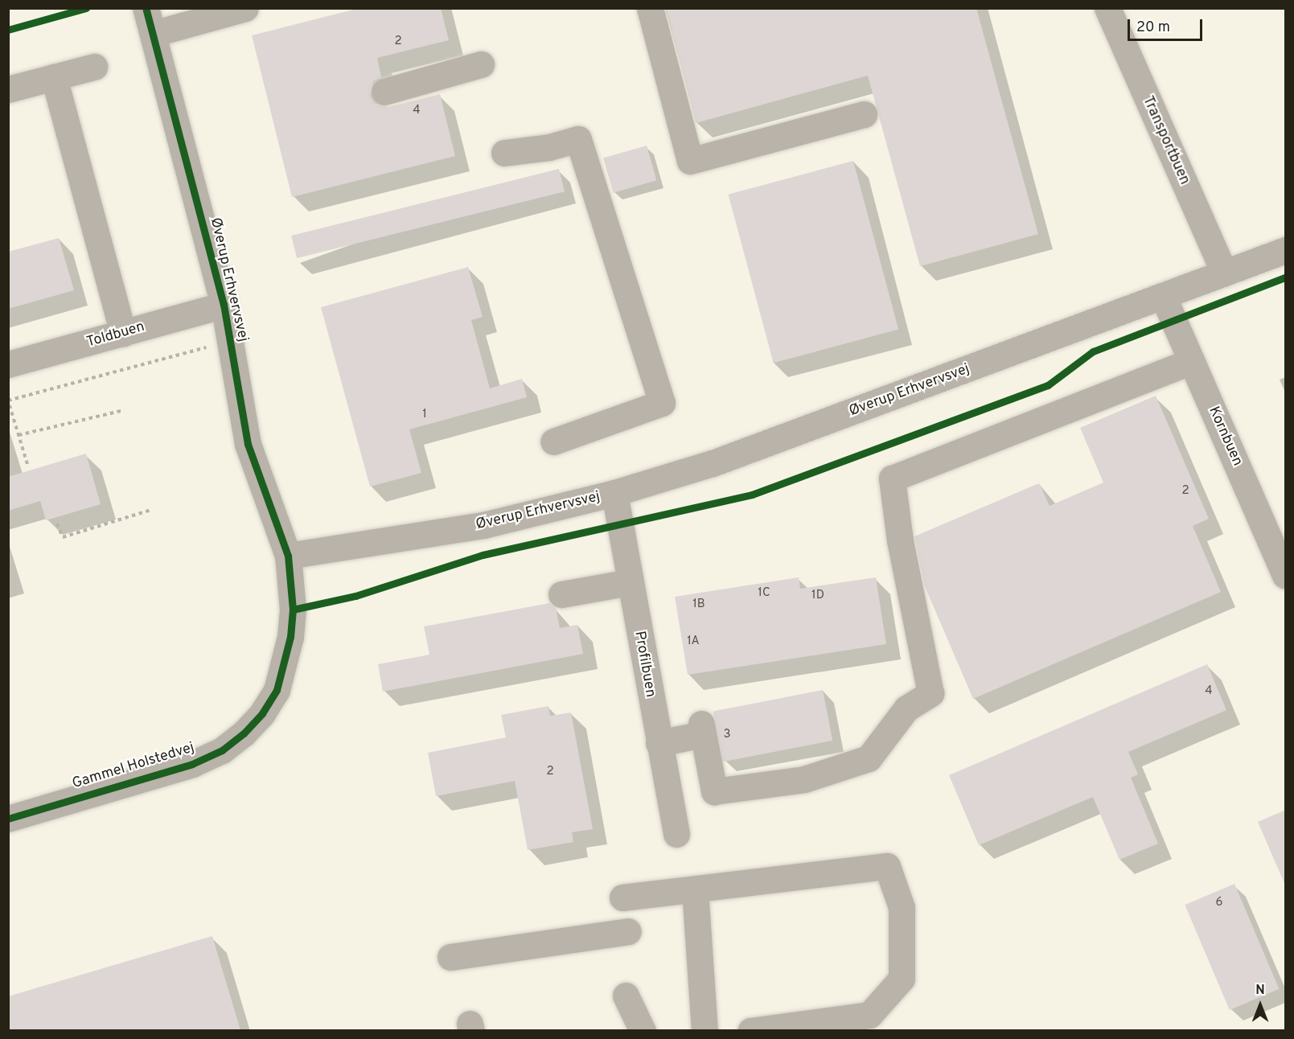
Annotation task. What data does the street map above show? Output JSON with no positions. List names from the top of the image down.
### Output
{
  "streets": {
    "street": [
      "Transportbuen",
      "Øverup Erhvervsvej",
      "Toldbuen",
      "Kornbuen",
      "Profilbuen",
      "Gammel Holstedvej"
    ]
  },
  "crossings": [
    ["Transportbuen", "Øverup Erhvervsvej"],
    ["Øverup Erhvervsvej", "Toldbuen"],
    ["Øverup Erhvervsvej", "Kornbuen"],
    ["Øverup Erhvervsvej", "Profilbuen"],
    ["Øverup Erhvervsvej", "Gammel Holstedvej"]
  ],
  "house_numbers": [
    "2",
    "4",
    "1",
    "2",
    "1C",
    "1D",
    "1B",
    "1A",
    "4",
    "3",
    "2",
    "6"
  ],
  "scale_bar": "20 m",
  "north": "top"
}
